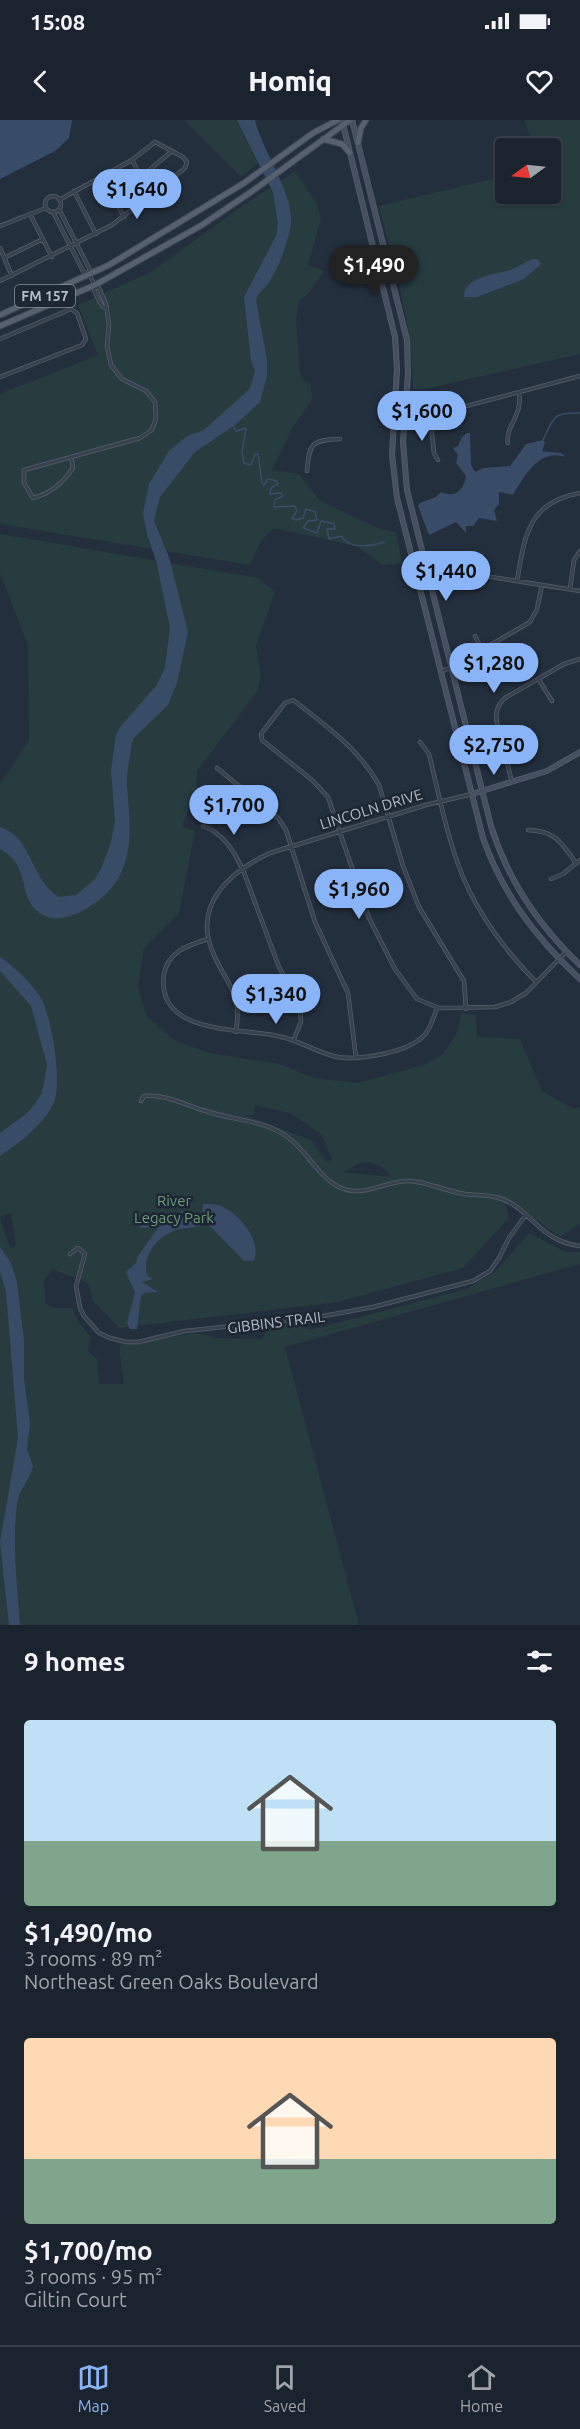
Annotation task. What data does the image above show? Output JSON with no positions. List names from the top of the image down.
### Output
{
  "streets": {
    "main road": ["FM 157", "LINCOLN DRIVE"],
    "street": ["GIBBINS TRAIL"]
  },
  "parks": ["River Legacy Park"],
  "north": "left",
  "page": {
    "status": "15:08",
    "header": "Homiq",
    "price": [
      "$1,640",
      "$1,490",
      "$1,600",
      "$1,440",
      "$1,280",
      "$2,750",
      "$1,700",
      "$1,960",
      "$1,340"
    ],
    "heading": "9 homes",
    "list": [
      {
        "name": "$1,490/mo",
        "note": "3 rooms · 89 m² · Northeast Green Oaks Boulevard"
      },
      {
        "name": "$1,700/mo",
        "note": "3 rooms · 95 m² · Giltin Court"
      }
    ],
    "tabs": ["Map", "Saved", "Home"]
  }
}
